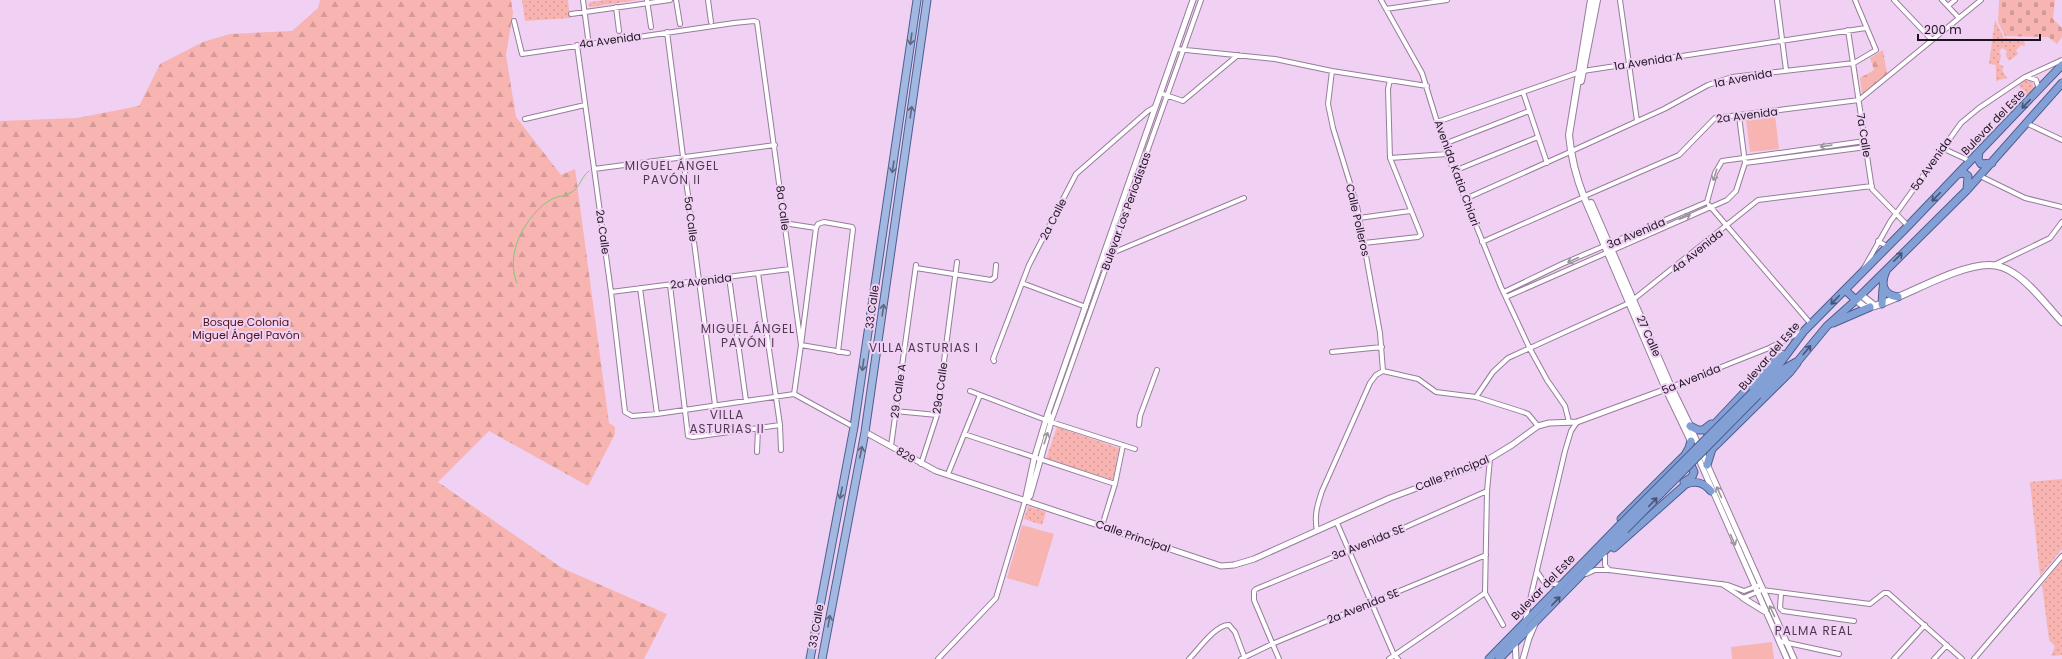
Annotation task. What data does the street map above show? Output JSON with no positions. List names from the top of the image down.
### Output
{
  "streets": {
    "highway": ["Bulevar del Este"],
    "main road": ["33 Calle", "27 Calle"],
    "street": [
      "4a Avenida",
      "1a Avenida A",
      "1a Avenida",
      "2a Avenida",
      "7a Calle",
      "5a Avenida",
      "Avenida Katia Chiari",
      "8a Calle",
      "Bulevar Los Periodistas",
      "5a Calle",
      "2a Calle",
      "Calle Polleros",
      "3a Avenida",
      "29a Calle",
      "29 Calle A",
      "829",
      "Calle Principal",
      "3a Avenida SE",
      "2a Avenida SE"
    ]
  },
  "crossings": [
    ["4a Avenida", "7a Calle"],
    ["4a Avenida", "Avenida Katia Chiari"],
    ["4a Avenida", "8a Calle"],
    ["4a Avenida", "5a Calle"],
    ["4a Avenida", "2a Calle"],
    ["4a Avenida", "27 Calle"],
    ["1a Avenida A", "1a Avenida"],
    ["1a Avenida A", "7a Calle"],
    ["1a Avenida A", "Avenida Katia Chiari"],
    ["1a Avenida A", "27 Calle"],
    ["1a Avenida", "7a Calle"],
    ["1a Avenida", "Avenida Katia Chiari"],
    ["1a Avenida", "27 Calle"],
    ["2a Avenida", "7a Calle"],
    ["2a Avenida", "Avenida Katia Chiari"],
    ["2a Avenida", "8a Calle"],
    ["2a Avenida", "5a Calle"],
    ["2a Avenida", "2a Calle"],
    ["2a Avenida", "27 Calle"],
    ["Bulevar del Este", "7a Calle"],
    ["Bulevar del Este", "5a Avenida"],
    ["7a Calle", "5a Avenida"],
    ["5a Avenida", "27 Calle"],
    ["5a Avenida", "Calle Principal"],
    ["Avenida Katia Chiari", "3a Avenida"],
    ["Avenida Katia Chiari", "Calle Principal"],
    ["Bulevar Los Periodistas", "2a Calle"],
    ["Bulevar Los Periodistas", "Calle Principal"],
    ["3a Avenida", "27 Calle"],
    ["33 Calle", "829"],
    ["29a Calle", "29 Calle A"],
    ["29a Calle", "829"],
    ["29 Calle A", "829"],
    ["829", "Calle Principal"],
    ["3a Avenida SE", "2a Avenida SE"]
  ],
  "districts": [
    "MIGUEL ÁNGEL PAVÓN II",
    "MIGUEL ÁNGEL PAVÓN I",
    "VILLA ASTURIAS I",
    "VILLA ASTURIAS II",
    "PALMA REAL"
  ],
  "parks": ["Bosque Colonia Miguel Ángel Pavón"],
  "scale_bar": "200 m"
}
